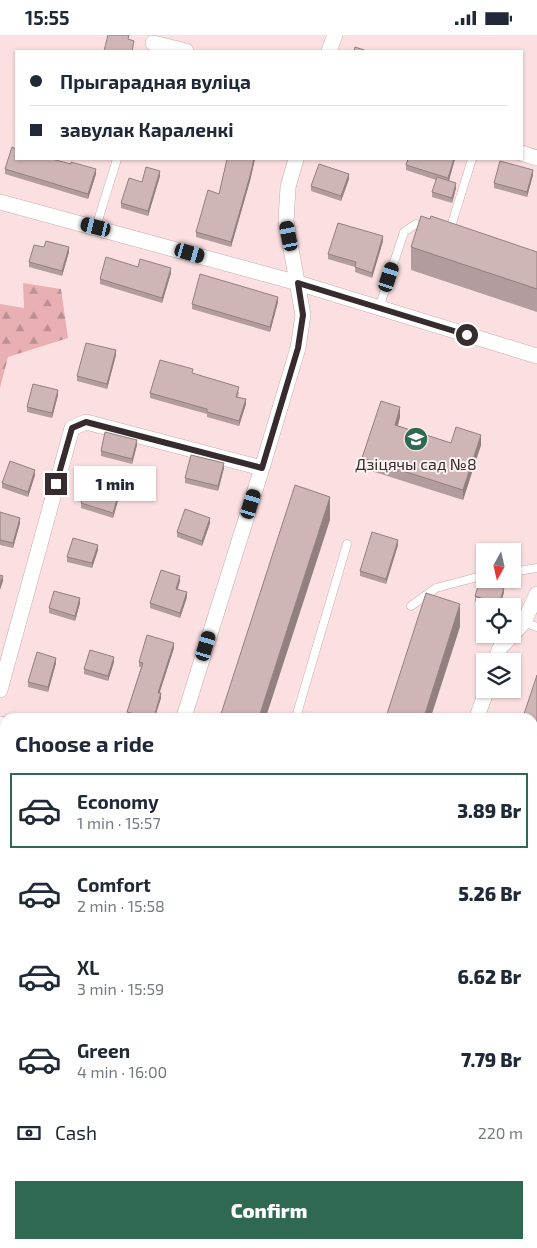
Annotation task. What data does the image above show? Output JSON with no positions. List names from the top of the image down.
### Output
{
  "places": {
    "school or university": ["Дзіцячы сад №8"]
  },
  "north": "bottom",
  "page": {
    "status": "15:55",
    "banner": ["Прыгарадная вуліца", "завулак Караленкі"],
    "bubble": "1 min",
    "heading": "Choose a ride",
    "list": [
      {
        "name": "Economy",
        "note": "1 min · 15:57",
        "value": "3.89 Br"
      },
      {
        "name": "Comfort",
        "note": "2 min · 15:58",
        "value": "5.26 Br"
      },
      {
        "name": "XL",
        "note": "3 min · 15:59",
        "value": "6.62 Br"
      },
      {
        "name": "Green",
        "note": "4 min · 16:00",
        "value": "7.79 Br"
      }
    ],
    "pay": ["Cash", "220 m"],
    "buttons": "Confirm"
  }
}
